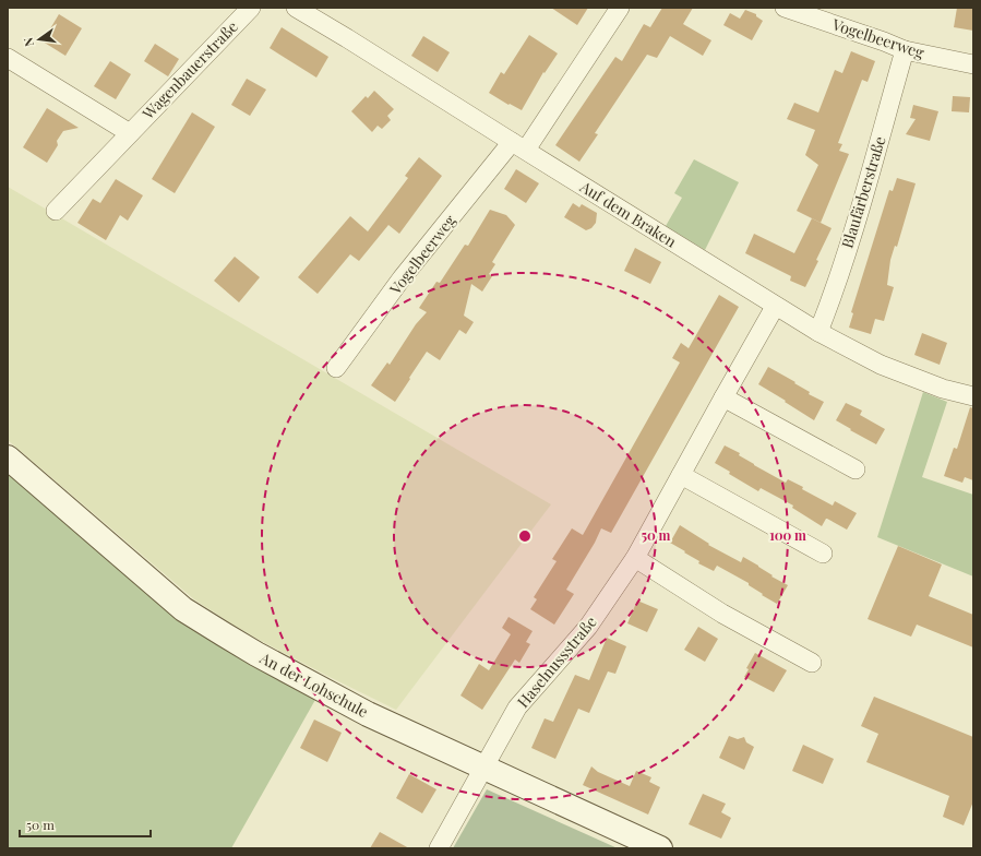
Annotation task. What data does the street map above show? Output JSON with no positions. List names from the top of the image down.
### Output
{
  "streets": {
    "street": [
      "Vogelbeerweg",
      "Wagenbauerstraße",
      "Blaufärberstraße",
      "Auf dem Braken",
      "Haselnussstraße",
      "An der Lohschule"
    ]
  },
  "crossings": [
    ["Vogelbeerweg", "Blaufärberstraße"],
    ["Vogelbeerweg", "Auf dem Braken"],
    ["Blaufärberstraße", "Auf dem Braken"],
    ["Auf dem Braken", "Haselnussstraße"],
    ["Haselnussstraße", "An der Lohschule"]
  ],
  "scale_bar": "50 m",
  "north": "left",
  "rings": ["50 m", "100 m"]
}
